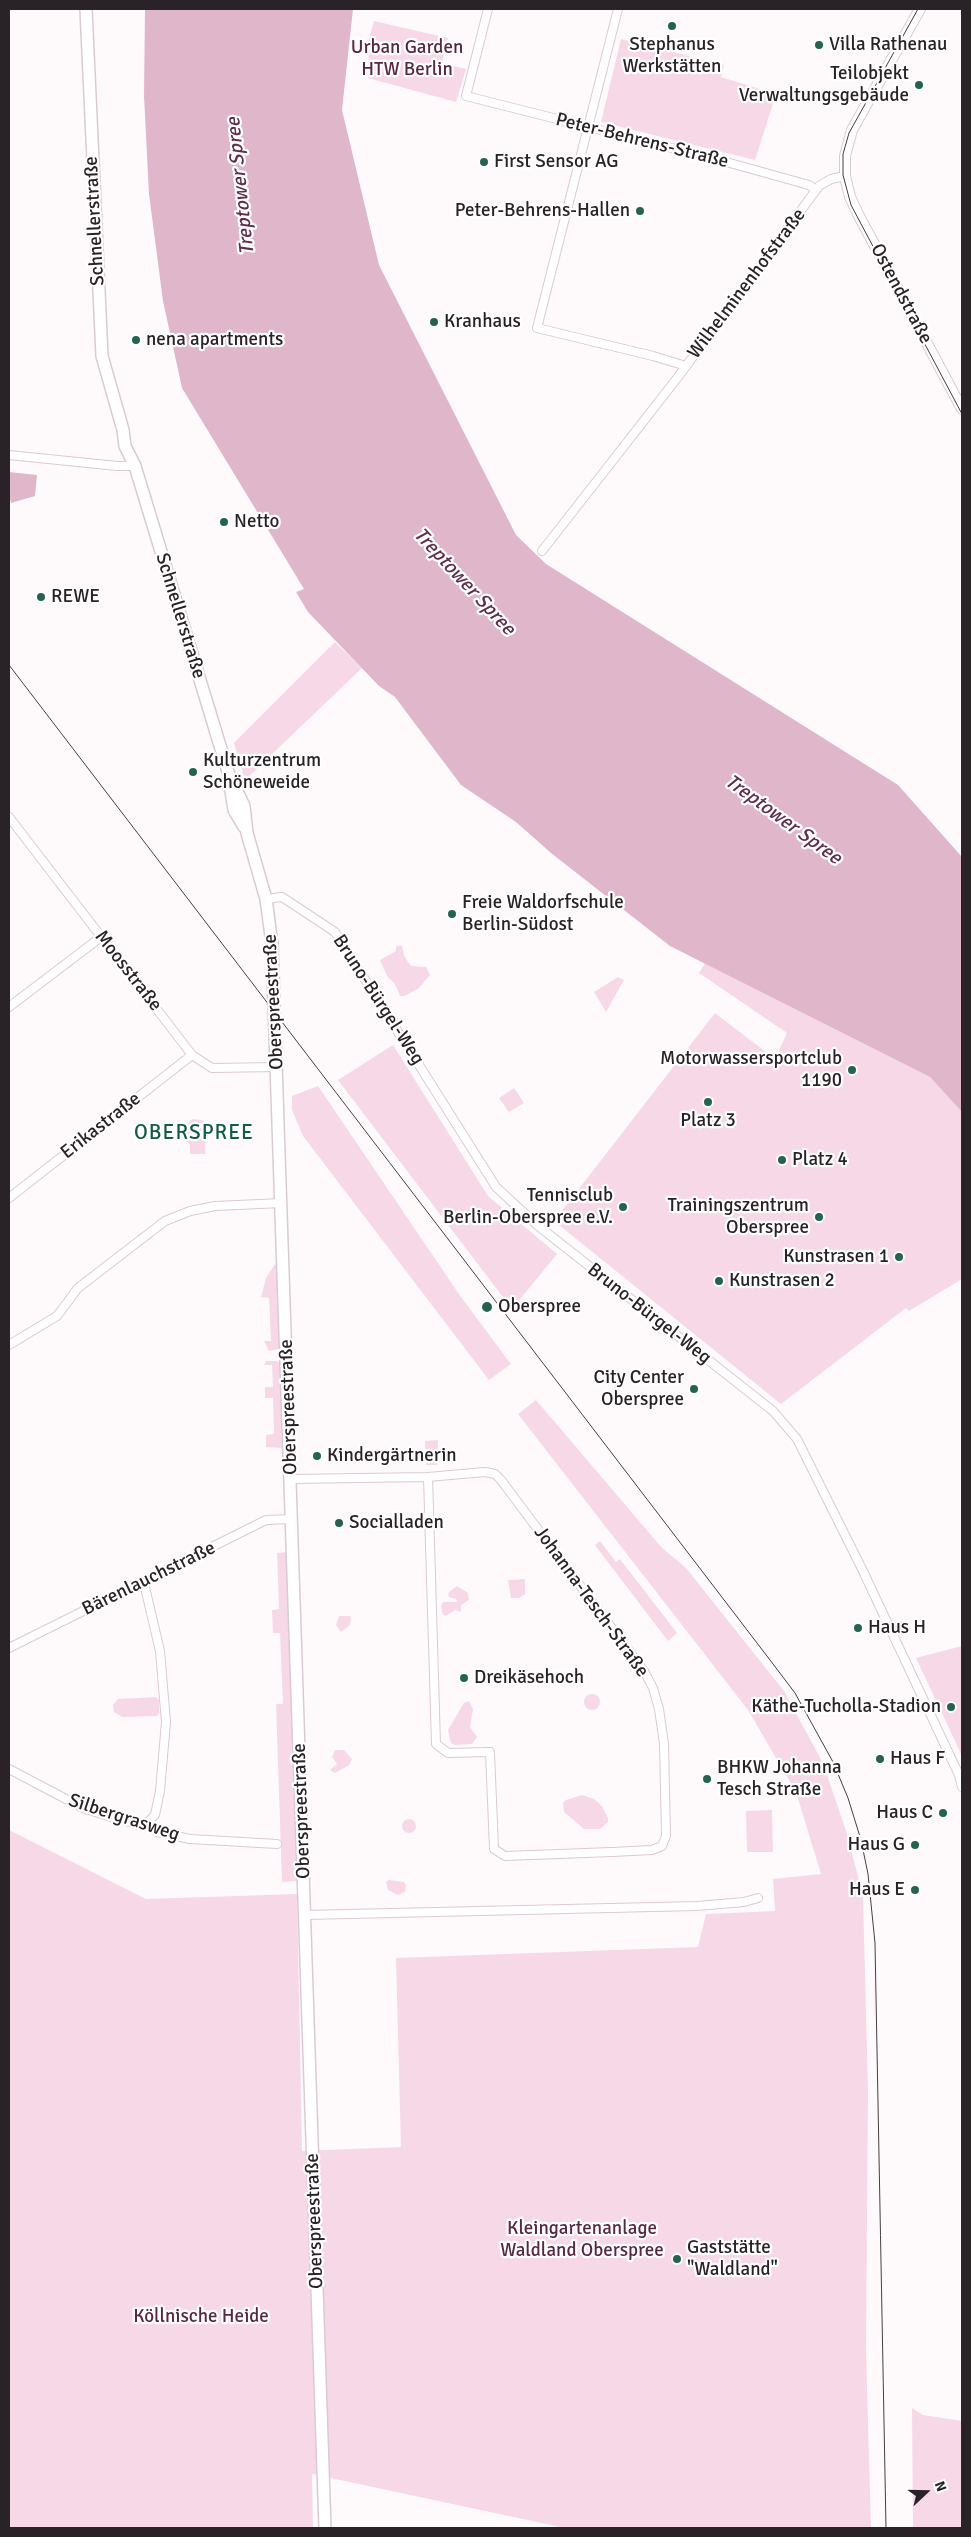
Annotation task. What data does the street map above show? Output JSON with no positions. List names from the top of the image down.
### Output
{
  "streets": {
    "main road": ["Schnellerstraße", "Oberspreestraße"],
    "street": [
      "Peter-Behrens-Straße",
      "Wilhelminenhofstraße",
      "Ostendstraße",
      "Moosstraße",
      "Bruno-Bürgel-Weg",
      "Erikastraße",
      "Bärenlauchstraße",
      "Johanna-Tesch-Straße",
      "Silbergrasweg"
    ]
  },
  "crossings": [
    ["Peter-Behrens-Straße", "Wilhelminenhofstraße"],
    ["Schnellerstraße", "Bruno-Bürgel-Weg"],
    ["Schnellerstraße", "Oberspreestraße"],
    ["Wilhelminenhofstraße", "Ostendstraße"],
    ["Moosstraße", "Oberspreestraße"],
    ["Moosstraße", "Erikastraße"],
    ["Bruno-Bürgel-Weg", "Oberspreestraße"],
    ["Oberspreestraße", "Bärenlauchstraße"],
    ["Oberspreestraße", "Johanna-Tesch-Straße"]
  ],
  "districts": ["OBERSPREE"],
  "water": ["Treptower Spree"],
  "parks": ["Urban Garden HTW Berlin", "Kleingartenanlage Waldland Oberspree", "Köllnische Heide"],
  "places": [
    "Stephanus Werkstätten",
    "Villa Rathenau",
    "Teilobjekt Verwaltungsgebäude",
    "First Sensor AG",
    "Peter-Behrens-Hallen",
    "Kranhaus",
    "nena apartments",
    "Netto",
    "REWE",
    "Kulturzentrum Schöneweide",
    "Freie Waldorfschule Berlin-Südost",
    "Motorwassersportclub 1190",
    "Platz 3",
    "Platz 4",
    "Tennisclub Berlin-Oberspree e.V.",
    "Trainingszentrum Oberspree",
    "Kunstrasen 1",
    "Kunstrasen 2",
    "Oberspree",
    "City Center Oberspree",
    "Kindergärtnerin",
    "Socialladen",
    "Haus H",
    "Dreikäsehoch",
    "Käthe-Tucholla-Stadion",
    "Haus F",
    "BHKW Johanna Tesch Straße",
    "Haus C",
    "Haus G",
    "Haus E",
    "Gaststätte \"Waldland\""
  ],
  "north": "right"
}
